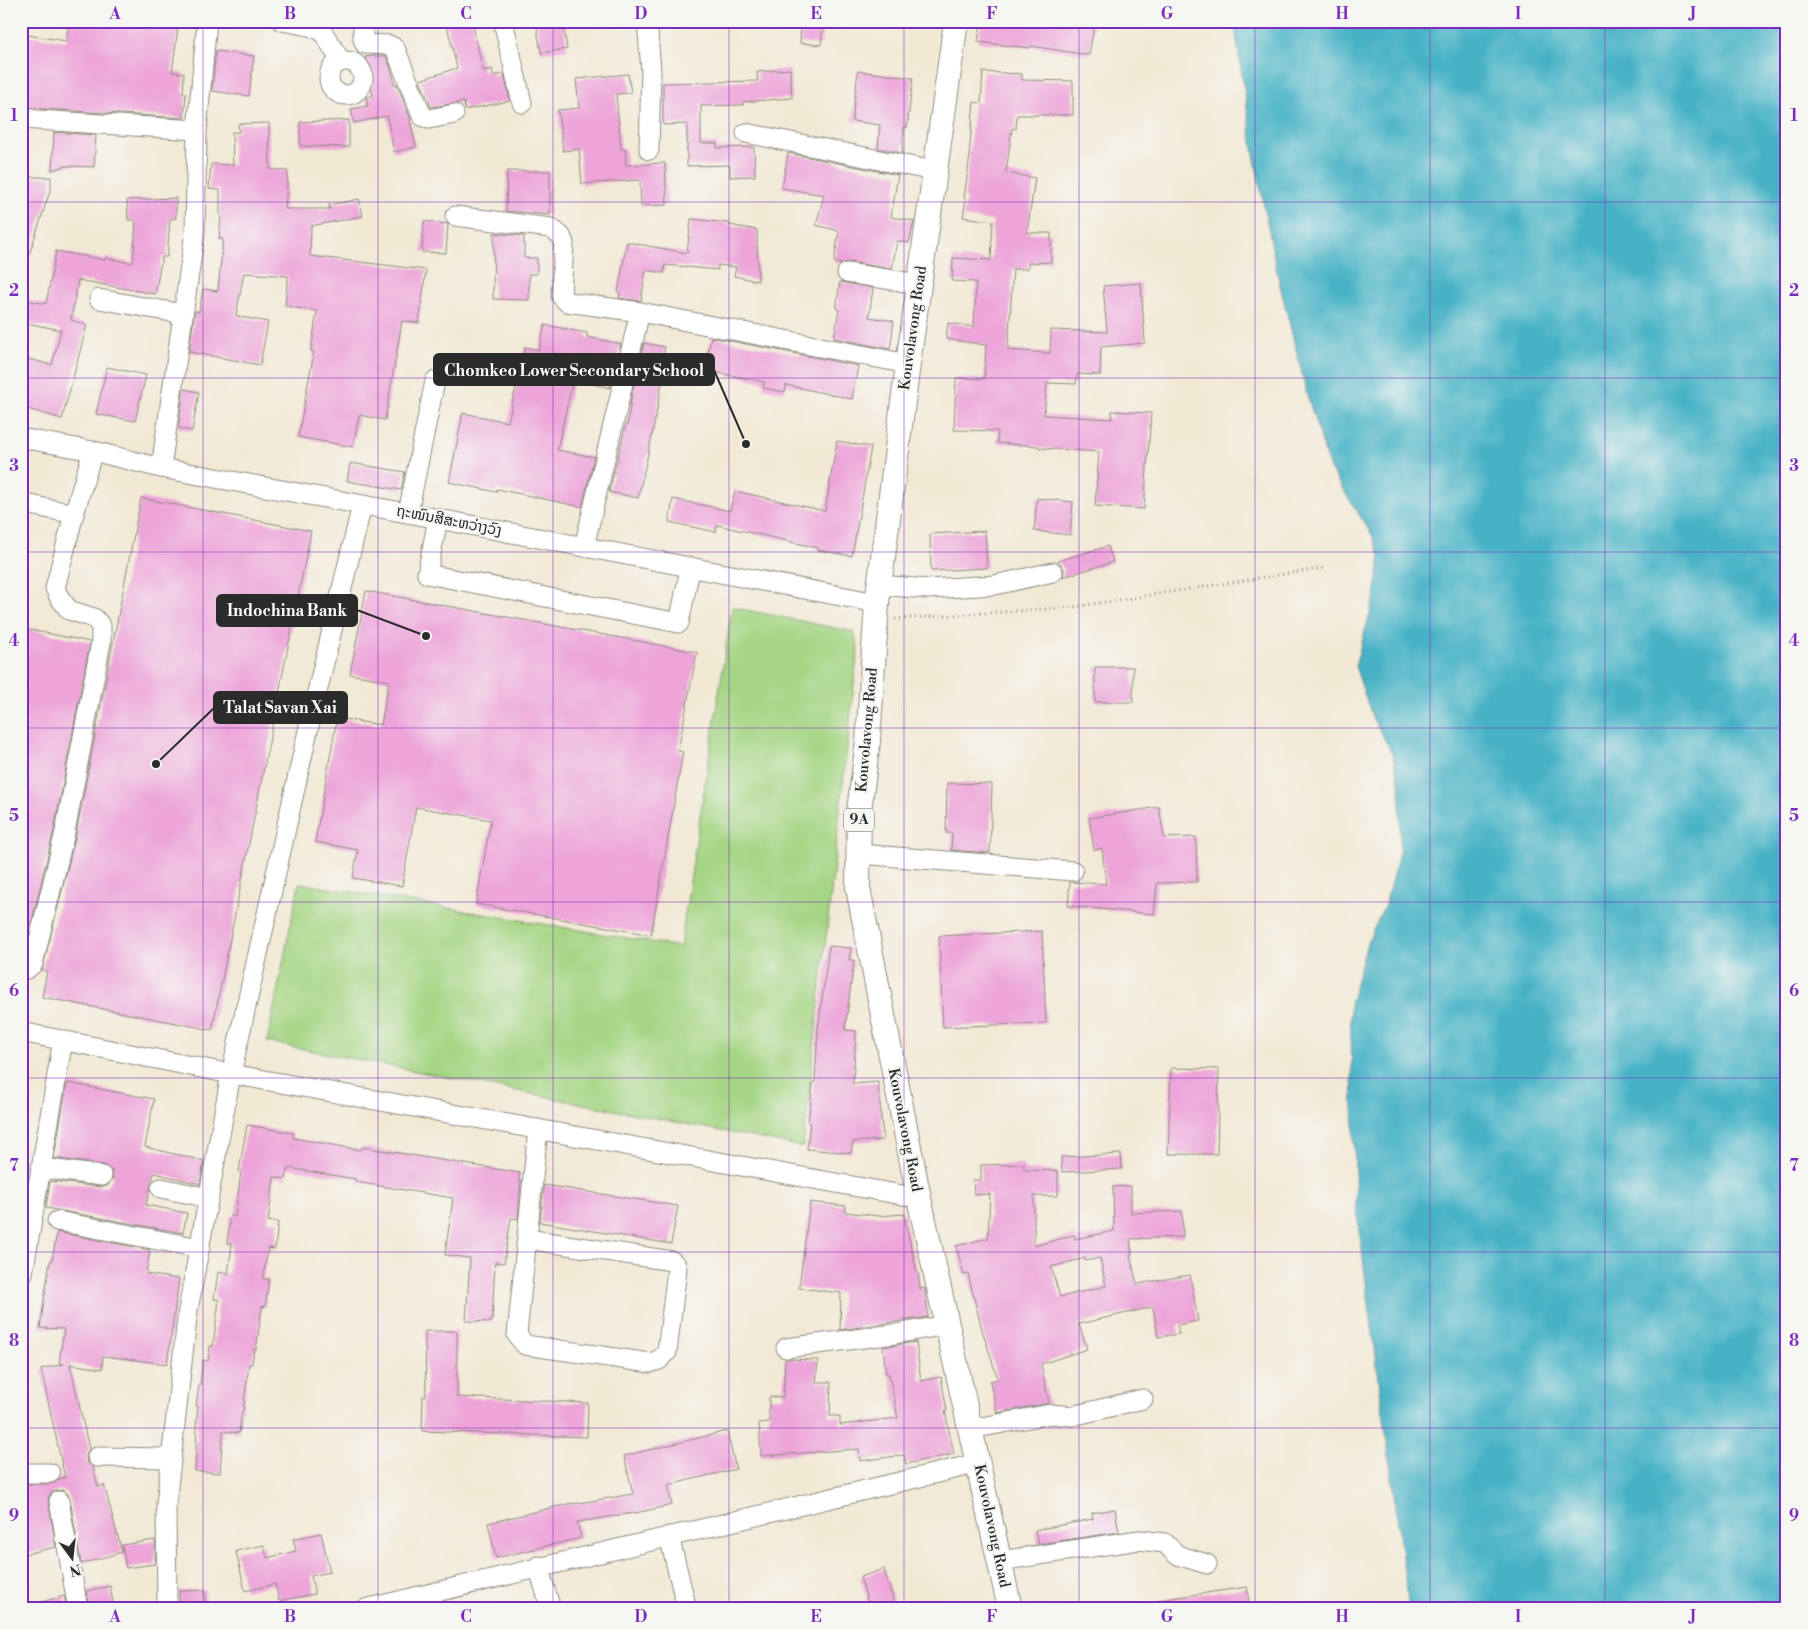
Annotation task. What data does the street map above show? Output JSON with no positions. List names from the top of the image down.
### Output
{
  "streets": {
    "main road": ["Kouvolavong Road", "9A"],
    "street": ["ຖະໜົນສີສະຫວ່າງວົງ"]
  },
  "crossings": [
    ["Kouvolavong Road", "ຖະໜົນສີສະຫວ່າງວົງ"]
  ],
  "places": ["Chomkeo Lower Secondary School", "Indochina Bank", "Talat Savan Xai"],
  "north": "bottom",
  "grid": {
    "columns": [
      "A",
      "B",
      "C",
      "D",
      "E",
      "F",
      "G",
      "H",
      "I",
      "J"
    ],
    "rows": [
      "1",
      "2",
      "3",
      "4",
      "5",
      "6",
      "7",
      "8",
      "9"
    ]
  }
}
